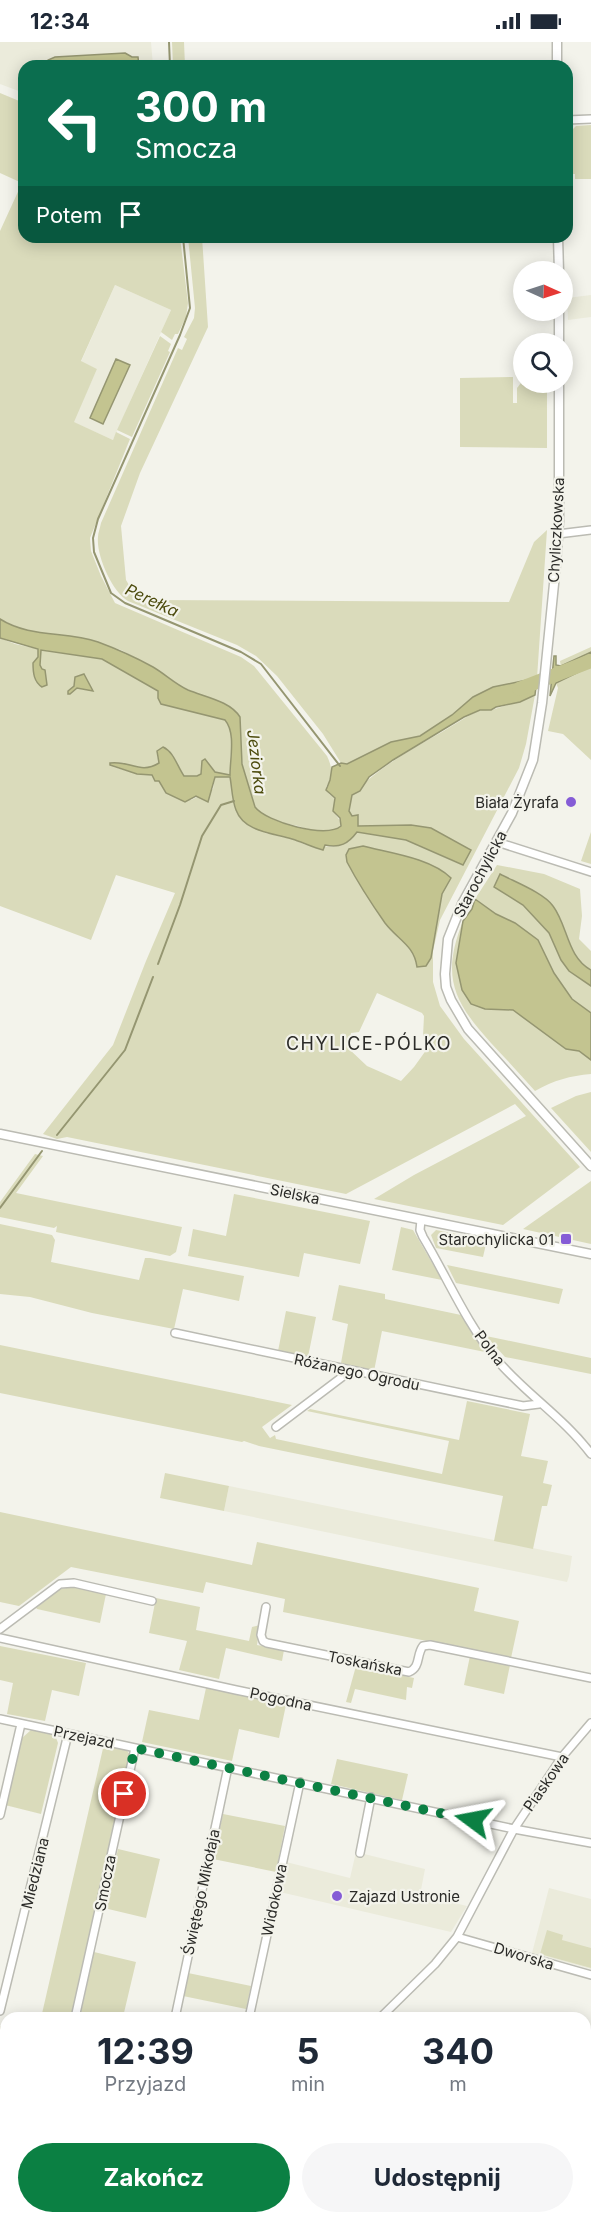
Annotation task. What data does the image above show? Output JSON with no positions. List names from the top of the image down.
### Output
{
  "streets": {
    "street": [
      "Chyliczkowska",
      "Starochylicka",
      "Sielska",
      "Polna",
      "Różanego Ogrodu",
      "Toskańska",
      "Pogodna",
      "Przejazd",
      "Piaskowa",
      "Miedziana",
      "Smocza",
      "Świętego Mikołaja",
      "Widokowa",
      "Dworska"
    ]
  },
  "crossings": [
    ["Chyliczkowska", "Starochylicka"],
    ["Sielska", "Polna"],
    ["Polna", "Różanego Ogrodu"],
    ["Pogodna", "Piaskowa"],
    ["Przejazd", "Piaskowa"],
    ["Przejazd", "Miedziana"],
    ["Przejazd", "Smocza"],
    ["Przejazd", "Świętego Mikołaja"],
    ["Przejazd", "Widokowa"],
    ["Piaskowa", "Dworska"]
  ],
  "districts": ["CHYLICE-PÓLKO"],
  "water": ["Perełka", "Jeziorka"],
  "places": {
    "other": ["Biała Żyrafa", "Zajazd Ustronie"],
    "transit": ["Starochylicka 01"]
  },
  "north": "right",
  "page": {
    "status": "12:34",
    "turn": ["300 m", "Smocza"],
    "then": "Potem",
    "eta": [
      "12:39",
      "Przyjazd",
      "5",
      "min",
      "340",
      "m"
    ],
    "buttons": ["Zakończ", "Udostępnij"]
  }
}
